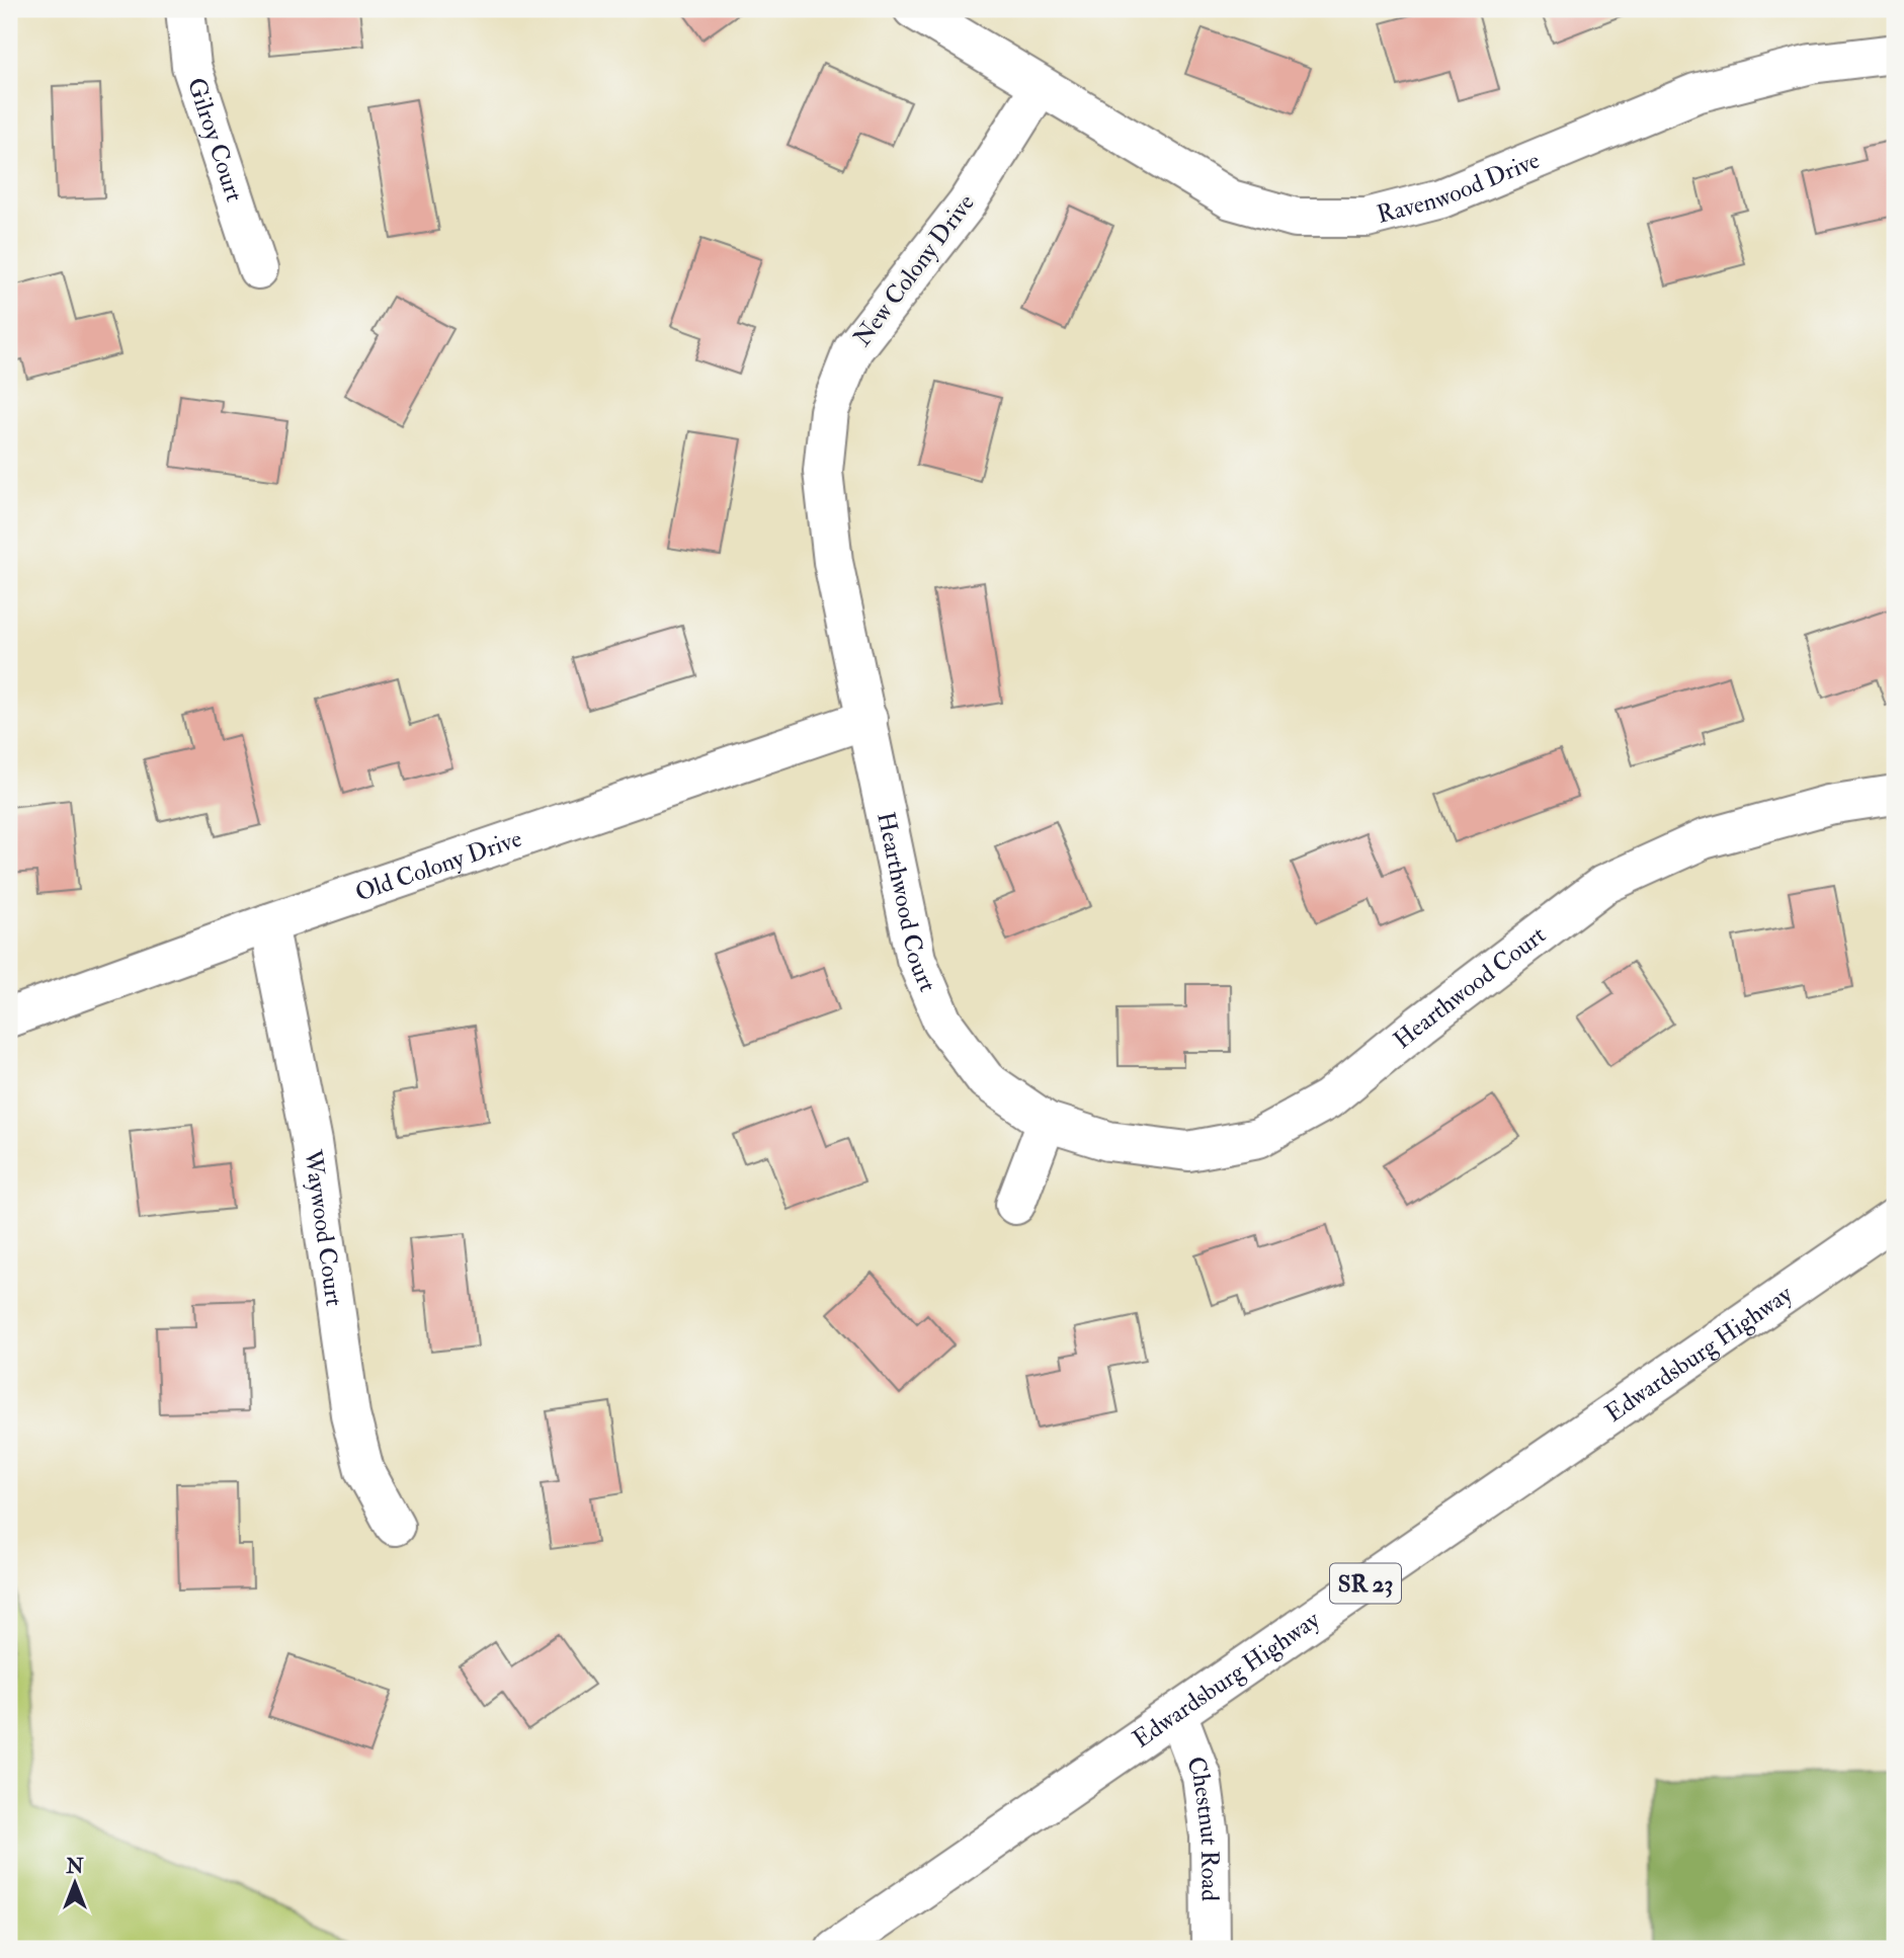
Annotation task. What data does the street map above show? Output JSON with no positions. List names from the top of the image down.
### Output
{
  "streets": {
    "street": [
      "Gilroy Court",
      "Ravenwood Drive",
      "New Colony Drive",
      "Old Colony Drive",
      "Hearthwood Court",
      "Waywood Court",
      "Edwardsburg Highway",
      "SR 23",
      "Chestnut Road"
    ]
  },
  "crossings": [
    ["Ravenwood Drive", "New Colony Drive"],
    ["New Colony Drive", "Old Colony Drive"],
    ["New Colony Drive", "Hearthwood Court"],
    ["Old Colony Drive", "Hearthwood Court"],
    ["Old Colony Drive", "Waywood Court"],
    ["Edwardsburg Highway", "Chestnut Road"]
  ],
  "north": "top"
}
